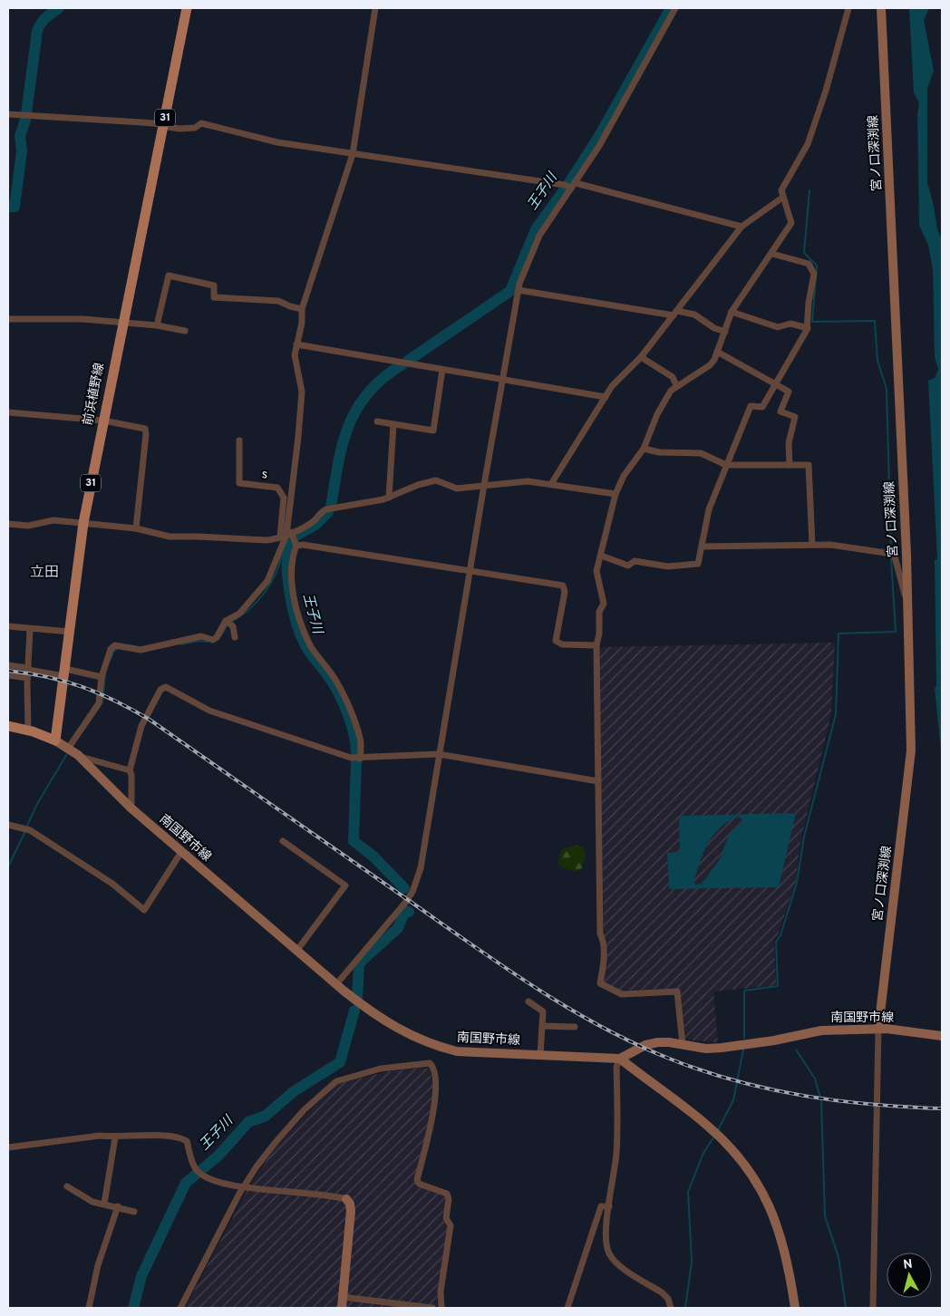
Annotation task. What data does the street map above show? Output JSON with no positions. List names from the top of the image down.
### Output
{
  "streets": {
    "main road": [
      "31",
      "宮ノ口深渕線",
      "前浜植野線",
      "南国野市線"
    ],
    "street": ["s"]
  },
  "crossings": [
    ["宮ノ口深渕線", "南国野市線"],
    ["前浜植野線", "南国野市線"]
  ],
  "districts": ["立田"],
  "water": ["王子川"],
  "north": "top"
}
